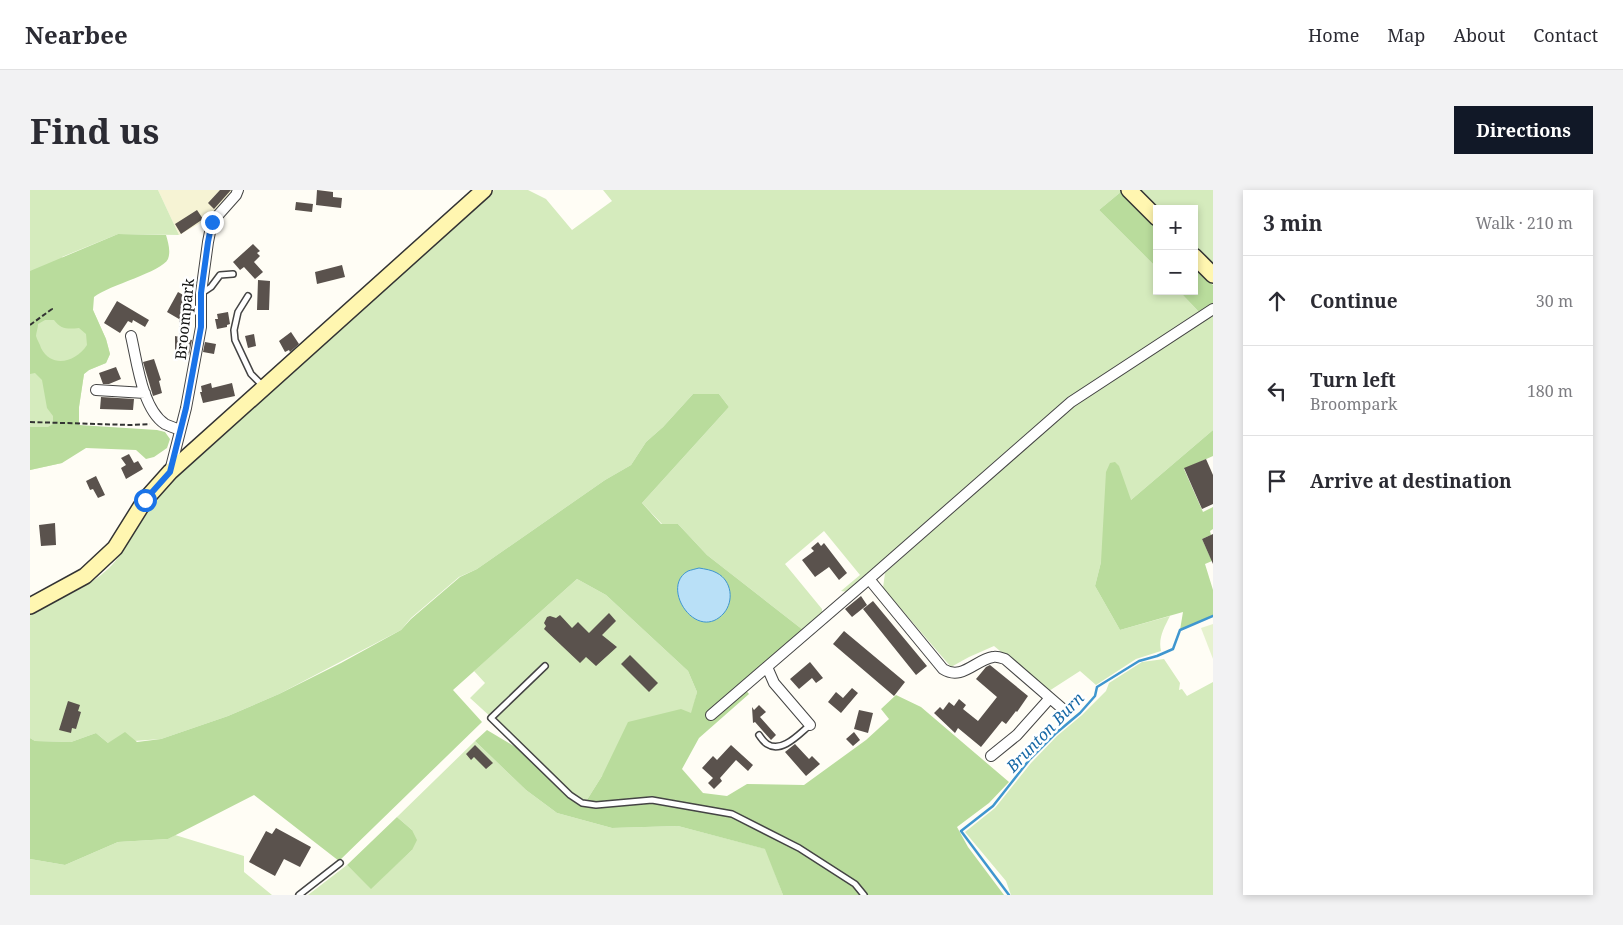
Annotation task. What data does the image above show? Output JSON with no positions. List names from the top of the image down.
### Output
{
  "streets": {
    "street": ["Broompark"]
  },
  "water": ["Brunton Burn"],
  "page": {
    "header": "Nearbee",
    "nav": [
      "Home",
      "Map",
      "About",
      "Contact"
    ],
    "buttons": "Directions",
    "title": "Find us",
    "heading": ["3 min", "Walk · 210 m"],
    "map_buttons": ["+", "−"],
    "list": [
      ["Continue", "30 m"],
      ["Turn left", "Broompark", "180 m"],
      "Arrive at destination"
    ]
  }
}
